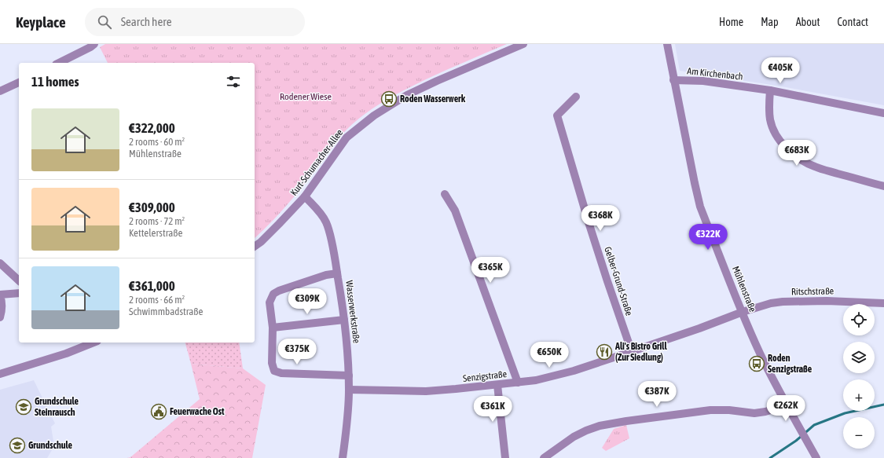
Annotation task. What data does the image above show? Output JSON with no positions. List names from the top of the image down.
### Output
{
  "streets": {
    "street": [
      "Am Kirchenbach",
      "Kurt-Schumacher-Allee",
      "Gelber-Grund-Straße",
      "Mühlenstraße",
      "Ritschstraße",
      "Wasserwerkstraße",
      "Senzigstraße"
    ]
  },
  "crossings": [
    ["Am Kirchenbach", "Mühlenstraße"],
    ["Kurt-Schumacher-Allee", "Wasserwerkstraße"],
    ["Gelber-Grund-Straße", "Senzigstraße"],
    ["Mühlenstraße", "Ritschstraße"],
    ["Mühlenstraße", "Senzigstraße"],
    ["Ritschstraße", "Senzigstraße"],
    ["Wasserwerkstraße", "Senzigstraße"]
  ],
  "parks": ["Rodener Wiese"],
  "places": {
    "bus stop": ["Roden Wasserwerk", "Roden Senzigstraße"],
    "restaurant": ["Ali's Bistro Grill (Zur Siedlung)"],
    "school or university": ["Grundschule Steinrausch", "Grundschule"],
    "public building": ["Feuerwache Ost"]
  },
  "page": {
    "header": "Keyplace",
    "search": "Search here",
    "nav": [
      "Home",
      "Map",
      "About",
      "Contact"
    ],
    "price": [
      "€405K",
      "€683K",
      "€368K",
      "€322K",
      "€365K",
      "€309K",
      "€375K",
      "€650K",
      "€387K",
      "€262K",
      "€361K"
    ],
    "heading": "11 homes",
    "list": [
      {
        "name": "€322,000",
        "note": "2 rooms · 60 m² · Mühlenstraße"
      },
      {
        "name": "€309,000",
        "note": "2 rooms · 72 m² · Kettelerstraße"
      },
      {
        "name": "€361,000",
        "note": "2 rooms · 66 m² · Schwimmbadstraße"
      }
    ],
    "map_buttons": ["+", "−"]
  }
}
